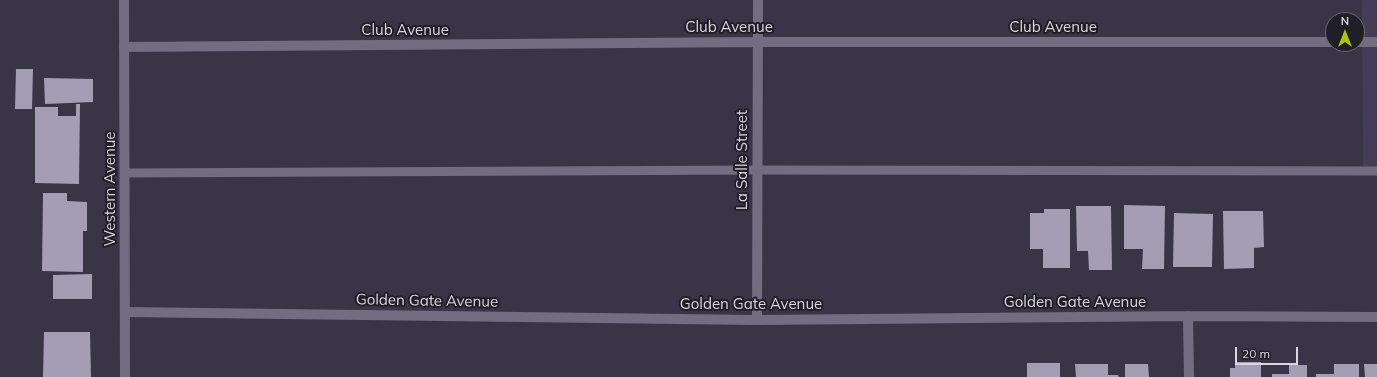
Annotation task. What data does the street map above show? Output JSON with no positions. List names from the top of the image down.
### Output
{
  "streets": {
    "street": [
      "Club Avenue",
      "La Salle Street",
      "Western Avenue",
      "Golden Gate Avenue"
    ]
  },
  "crossings": [
    ["Club Avenue", "La Salle Street"],
    ["Club Avenue", "Western Avenue"],
    ["La Salle Street", "Golden Gate Avenue"],
    ["Western Avenue", "Golden Gate Avenue"]
  ],
  "scale_bar": "20 m",
  "north": "top"
}
